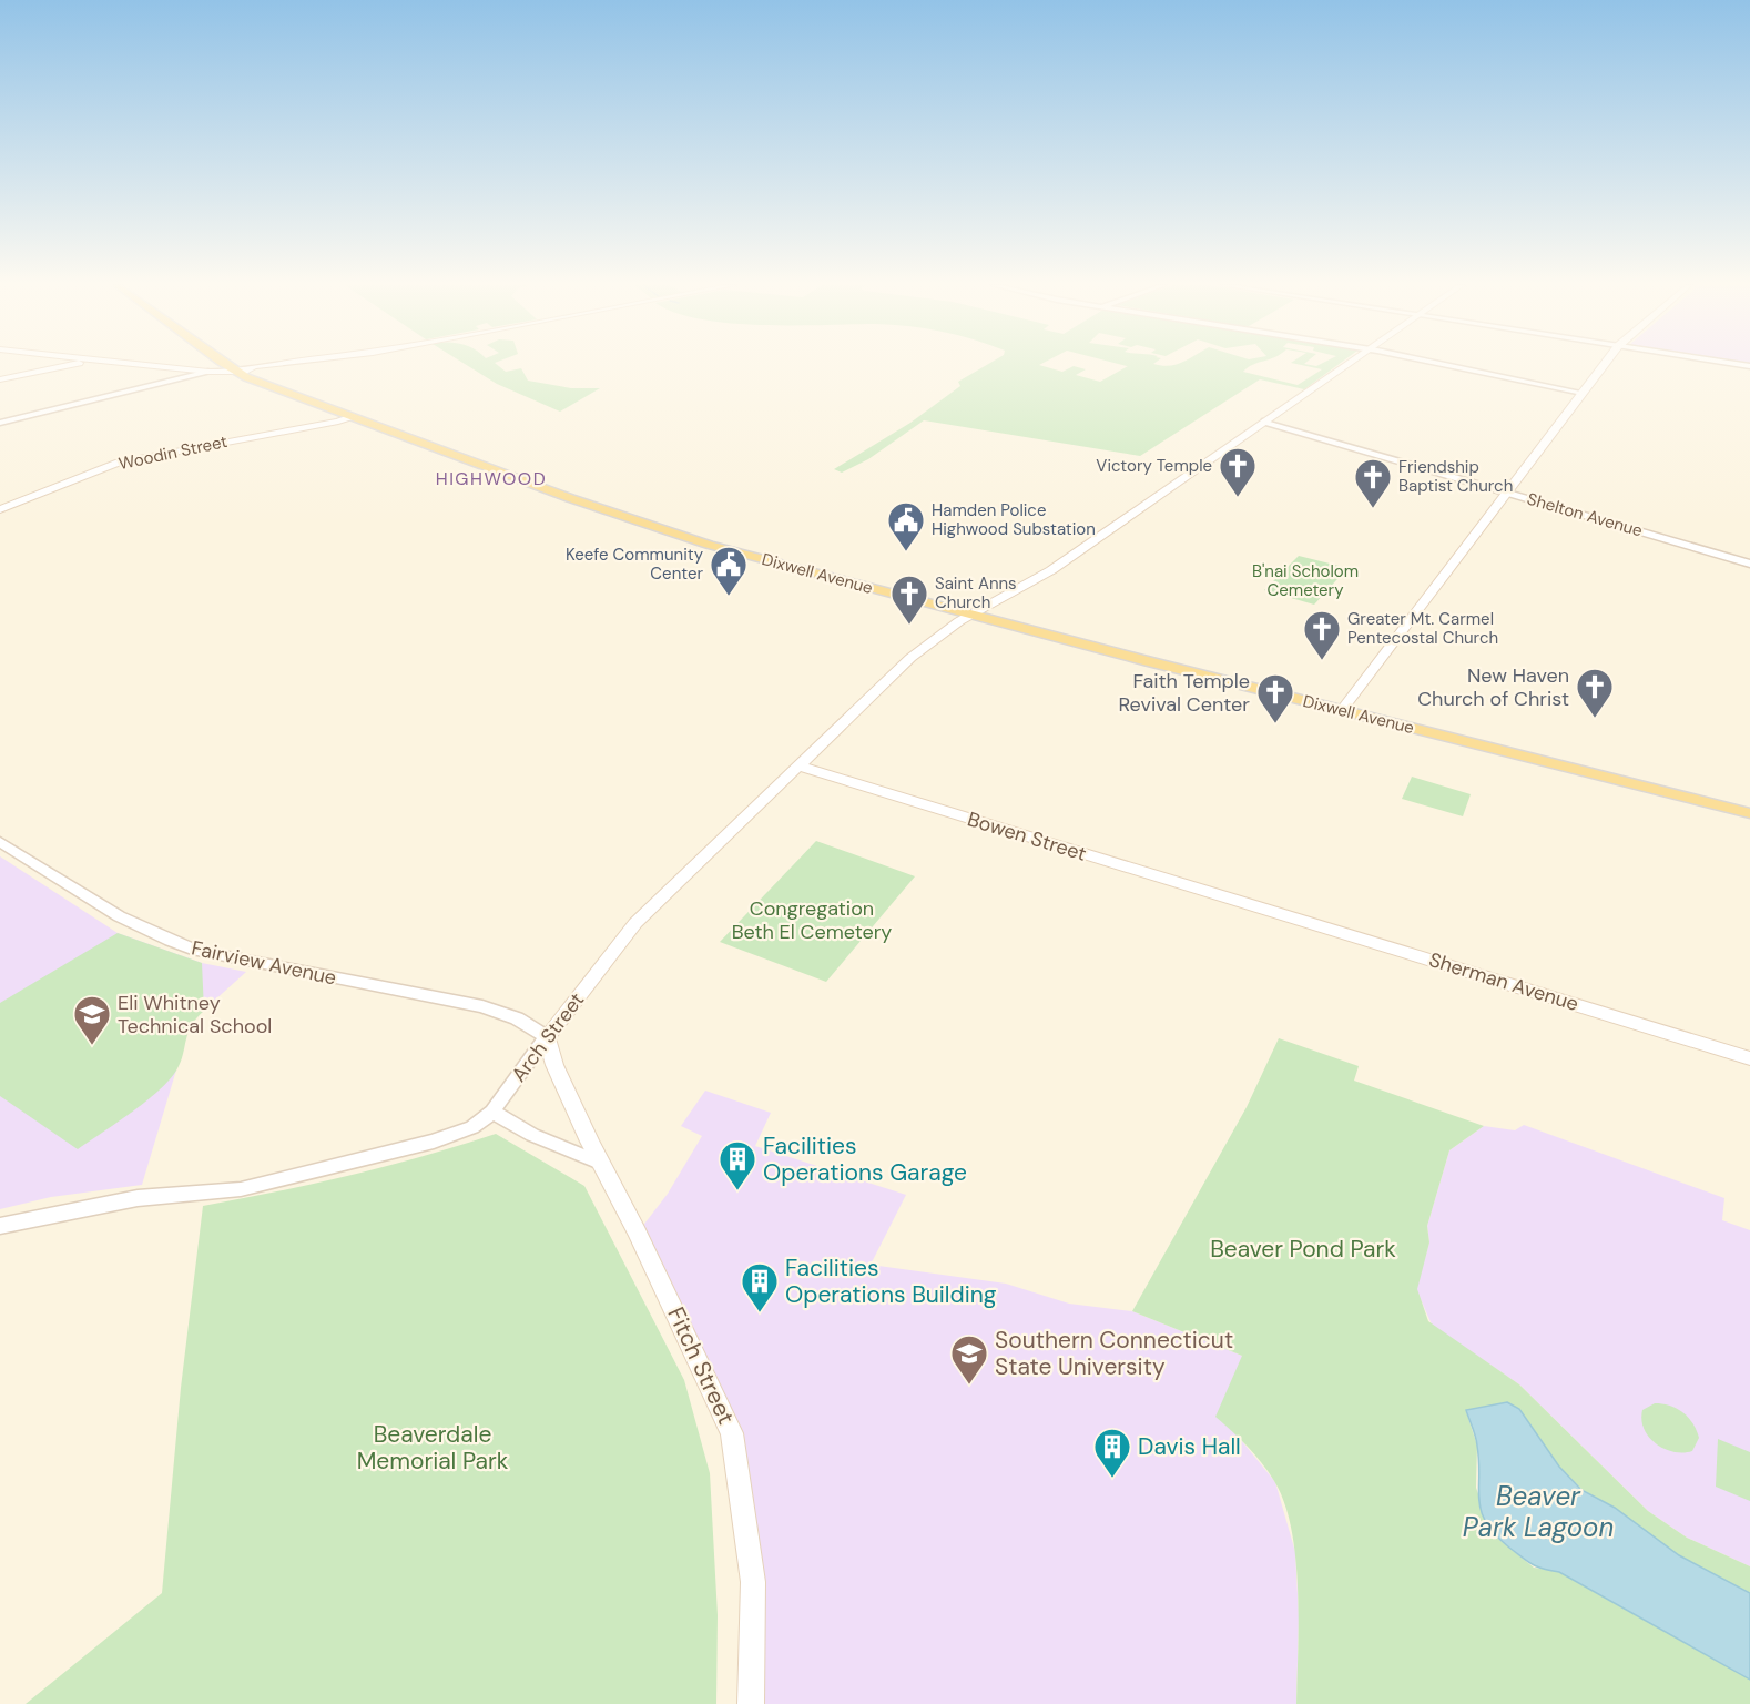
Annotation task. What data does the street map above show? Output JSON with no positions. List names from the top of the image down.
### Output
{
  "streets": {
    "main road": [
      "Woodin Street",
      "Dixwell Avenue",
      "Bowen Street",
      "Sherman Avenue",
      "Arch Street",
      "Fitch Street"
    ],
    "street": ["Shelton Avenue", "Fairview Avenue"]
  },
  "crossings": [
    ["Woodin Street", "Dixwell Avenue"],
    ["Shelton Avenue", "Arch Street"],
    ["Dixwell Avenue", "Arch Street"],
    ["Bowen Street", "Sherman Avenue"],
    ["Bowen Street", "Arch Street"],
    ["Fairview Avenue", "Arch Street"],
    ["Fairview Avenue", "Fitch Street"],
    ["Arch Street", "Fitch Street"]
  ],
  "districts": ["HIGHWOOD"],
  "water": ["Beaver Park Lagoon"],
  "parks": [
    "B'nai Scholom Cemetery",
    "Congregation Beth El Cemetery",
    "Beaver Pond Park",
    "Beaverdale Memorial Park"
  ],
  "places": {
    "church": [
      "Victory Temple",
      "Friendship Baptist Church",
      "Saint Anns Church",
      "Greater Mt. Carmel Pentecostal Church",
      "New Haven Church of Christ",
      "Faith Temple Revival Center"
    ],
    "public building": ["Hamden Police Highwood Substation", "Keefe Community Center"],
    "school or university": ["Eli Whitney Technical School", "Southern Connecticut State University"],
    "building": ["Facilities Operations Garage", "Facilities Operations Building", "Davis Hall"]
  }
}
